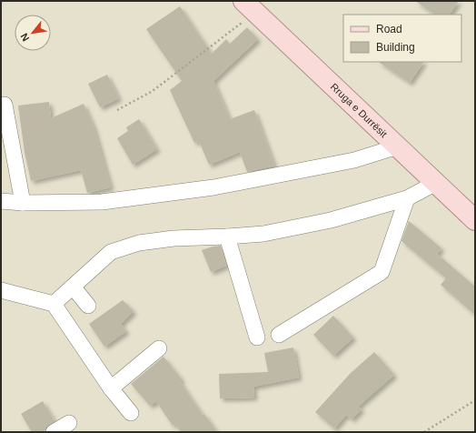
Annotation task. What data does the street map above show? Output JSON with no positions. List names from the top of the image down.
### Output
{
  "streets": {
    "main road": ["Rruga e Durrësit"]
  },
  "legend": ["Road", "Building"],
  "north": "bottom left"
}
